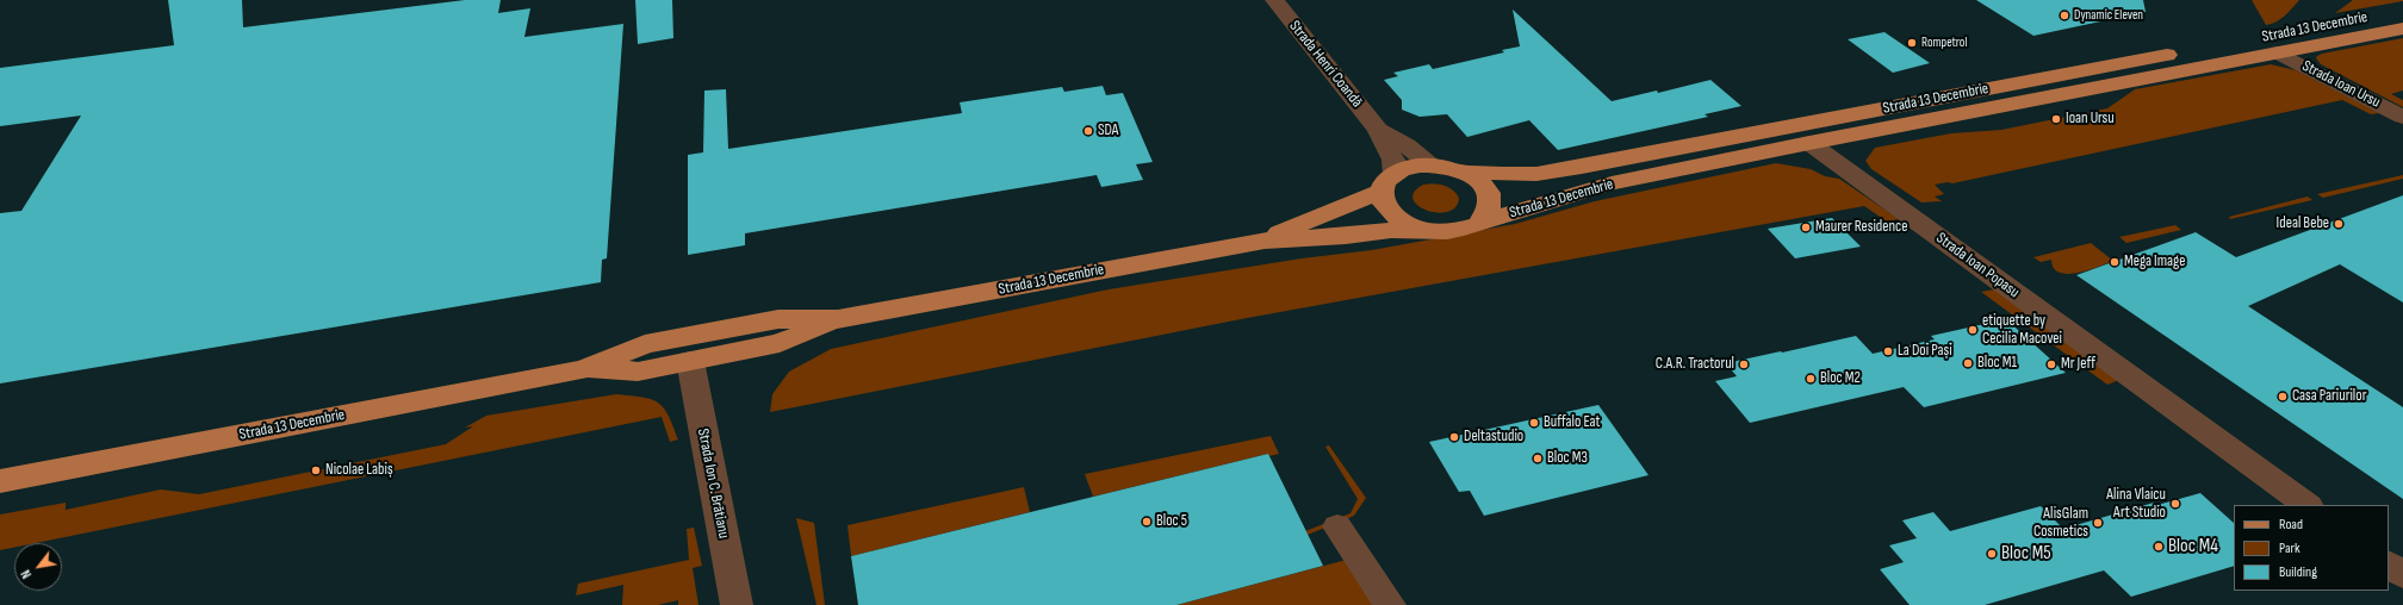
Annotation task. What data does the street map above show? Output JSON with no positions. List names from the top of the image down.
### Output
{
  "streets": {
    "main road": ["Strada 13 Decembrie"],
    "street": [
      "Strada Henri Coandă",
      "Strada Ioan Ursu",
      "Strada Ioan Popasu",
      "Strada Ion C. Brătianu"
    ]
  },
  "crossings": [
    ["Strada 13 Decembrie", "Strada Henri Coandă"],
    ["Strada 13 Decembrie", "Strada Ioan Ursu"],
    ["Strada 13 Decembrie", "Strada Ioan Popasu"],
    ["Strada 13 Decembrie", "Strada Ion C. Brătianu"]
  ],
  "places": [
    "Dynamic Eleven",
    "Rompetrol",
    "Ioan Ursu",
    "SDA",
    "Ideal Bebe",
    "Maurer Residence",
    "Mega Image",
    "etiquette by Cecilia Macovei",
    "La Doi Pași",
    "Bloc M1",
    "C.A.R. Tractorul",
    "Mr Jeff",
    "Bloc M2",
    "Casa Pariurilor",
    "Buffalo Eat",
    "Deltastudio",
    "Bloc M3",
    "Nicolae Labiș",
    "Alina Vlaicu Art Studio",
    "Bloc 5",
    "AlisGlam Cosmetics",
    "Bloc M4",
    "Bloc M5"
  ],
  "legend": ["Road", "Park", "Building"],
  "north": "bottom left"
}
